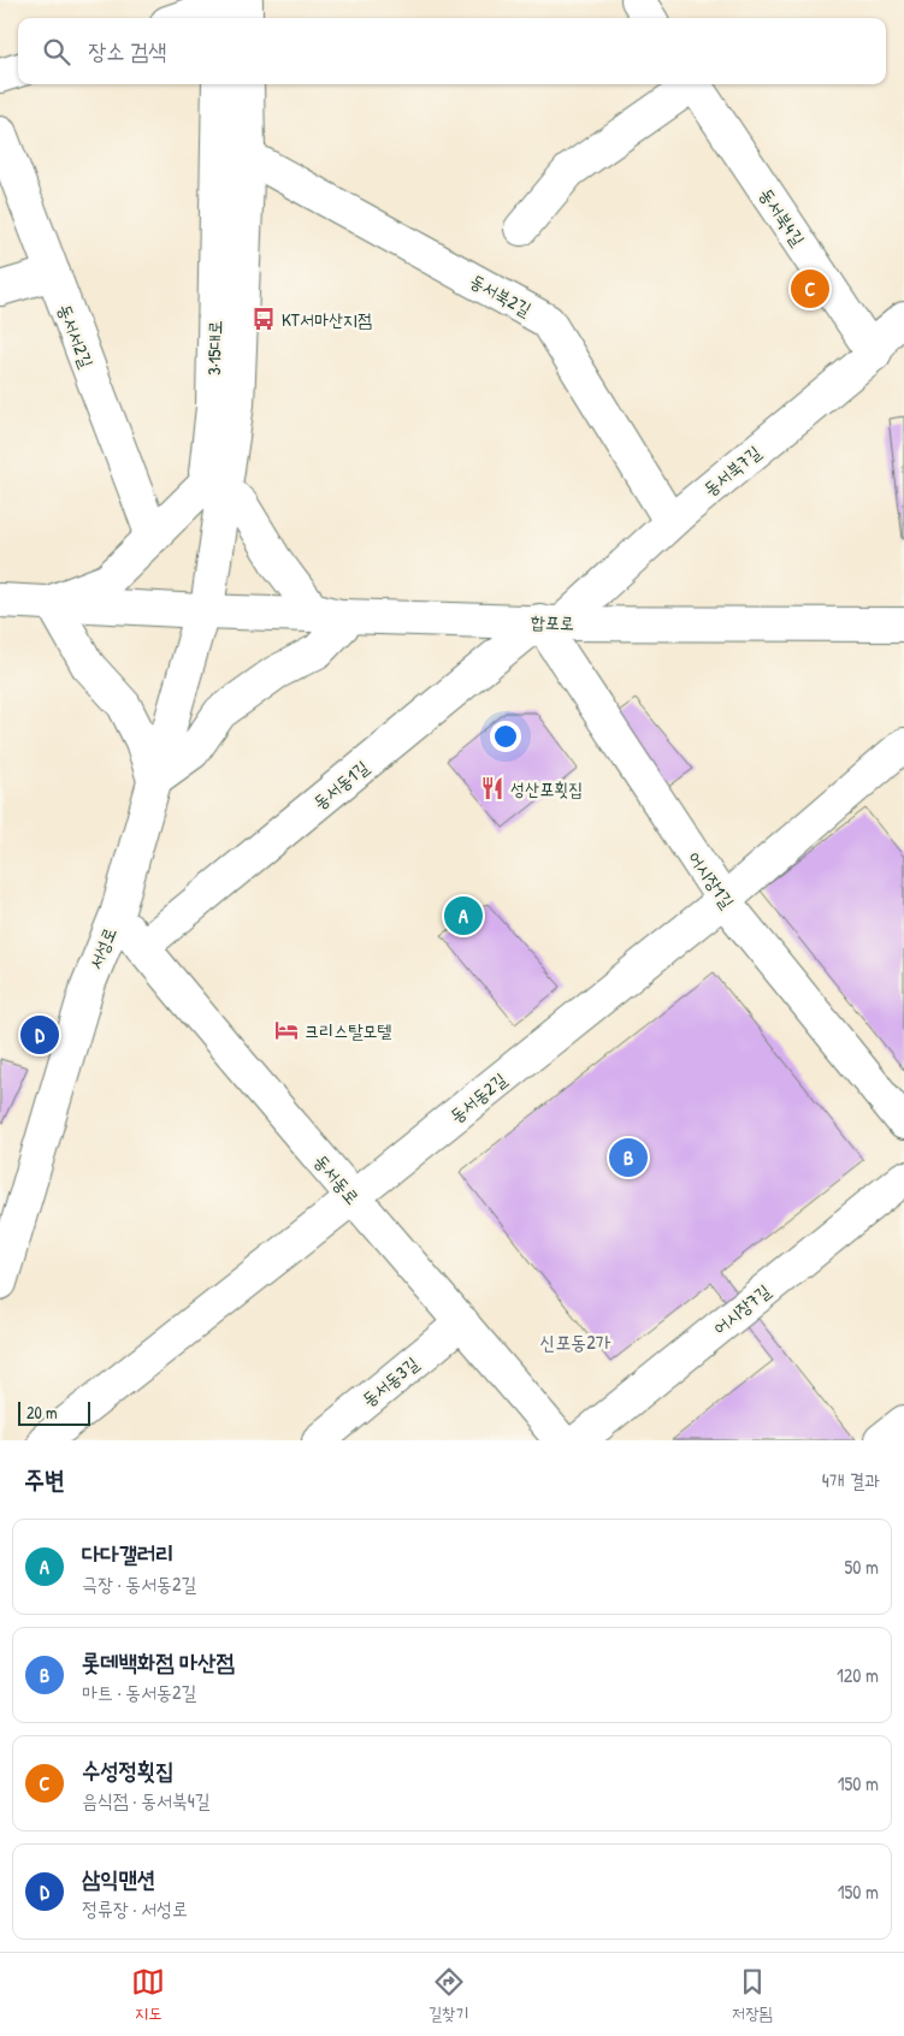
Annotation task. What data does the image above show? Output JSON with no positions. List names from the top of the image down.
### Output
{
  "streets": {
    "street": [
      "동서북4길",
      "동서북2길",
      "동서서2길",
      "3·15대로",
      "동서북7길",
      "합포로",
      "동서동1길",
      "어시장1길",
      "서성로",
      "동서동2길",
      "동서동로",
      "어시장7길",
      "동서동3길"
    ]
  },
  "crossings": [
    ["동서북4길", "동서북7길"],
    ["동서북2길", "3·15대로"],
    ["동서북2길", "동서북7길"],
    ["3·15대로", "합포로"],
    ["3·15대로", "서성로"],
    ["동서북7길", "합포로"],
    ["동서북7길", "동서동1길"],
    ["동서북7길", "어시장1길"],
    ["합포로", "동서동1길"],
    ["합포로", "어시장1길"],
    ["합포로", "서성로"],
    ["동서동1길", "어시장1길"],
    ["동서동1길", "동서동로"],
    ["어시장1길", "동서동2길"],
    ["서성로", "동서동로"],
    ["동서동2길", "동서동로"],
    ["동서동로", "동서동3길"]
  ],
  "districts": ["신포동2가"],
  "places": {
    "bus stop": ["KT서마산지점"],
    "restaurant": ["성산포횟집"],
    "hotel": ["크리스탈모텔"]
  },
  "scale_bar": "20 m",
  "page": {
    "search": "장소 검색",
    "pins": [
      "C",
      "A",
      "D",
      "B"
    ],
    "scale": "20 m",
    "heading": ["주변", "4개 결과"],
    "list": [
      {
        "mark": "A",
        "name": "다다갤러리",
        "note": "극장 · 동서동2길",
        "value": "50 m"
      },
      {
        "mark": "B",
        "name": "롯데백화점 마산점",
        "note": "마트 · 동서동2길",
        "value": "120 m"
      },
      {
        "mark": "C",
        "name": "수성정횟집",
        "note": "음식점 · 동서북4길",
        "value": "150 m"
      },
      {
        "mark": "D",
        "name": "삼익맨션",
        "note": "정류장 · 서성로",
        "value": "150 m"
      }
    ],
    "nav": ["지도", "길찾기", "저장됨"]
  }
}
